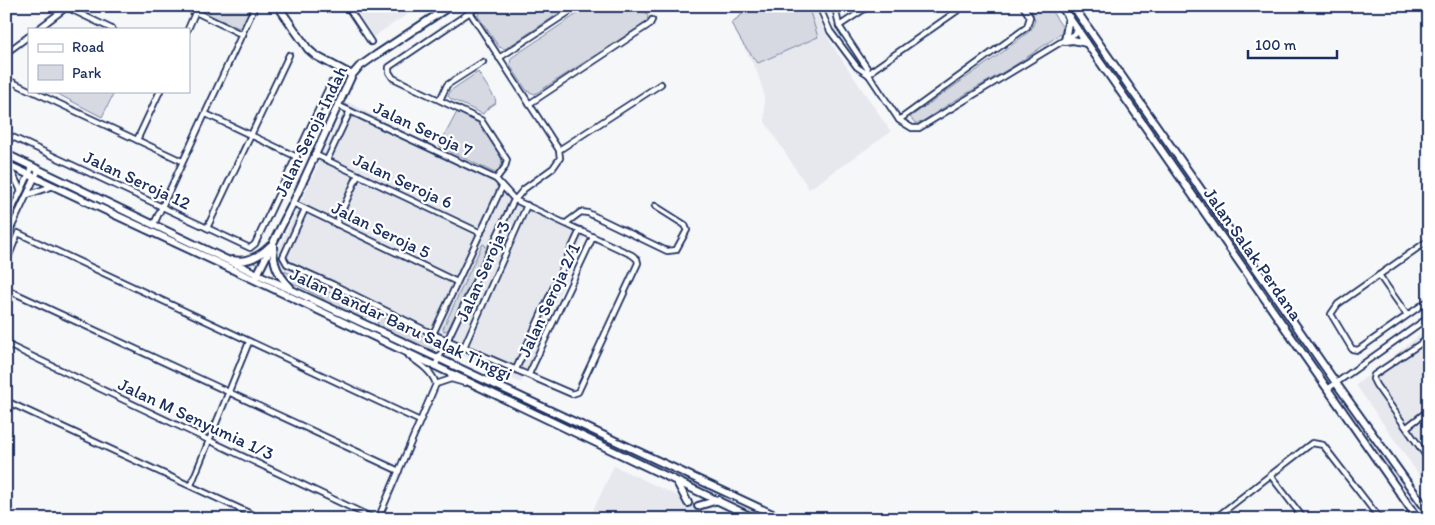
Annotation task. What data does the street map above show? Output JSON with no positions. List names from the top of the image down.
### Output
{
  "streets": {
    "main road": ["Jalan Seroja Indah", "Jalan Salak Perdana", "Jalan Bandar Baru Salak Tinggi"],
    "street": [
      "Jalan Seroja 7",
      "Jalan Seroja 12",
      "Jalan Seroja 6",
      "Jalan Seroja 5",
      "Jalan Seroja 3",
      "Jalan Seroja 2/1",
      "Jalan M Senyumia 1/3"
    ]
  },
  "crossings": [
    ["Jalan Seroja 7", "Jalan Seroja Indah"],
    ["Jalan Seroja Indah", "Jalan Seroja 6"],
    ["Jalan Seroja Indah", "Jalan Seroja 5"],
    ["Jalan Seroja Indah", "Jalan Bandar Baru Salak Tinggi"]
  ],
  "legend": ["Road", "Park"],
  "scale_bar": "100 m"
}
